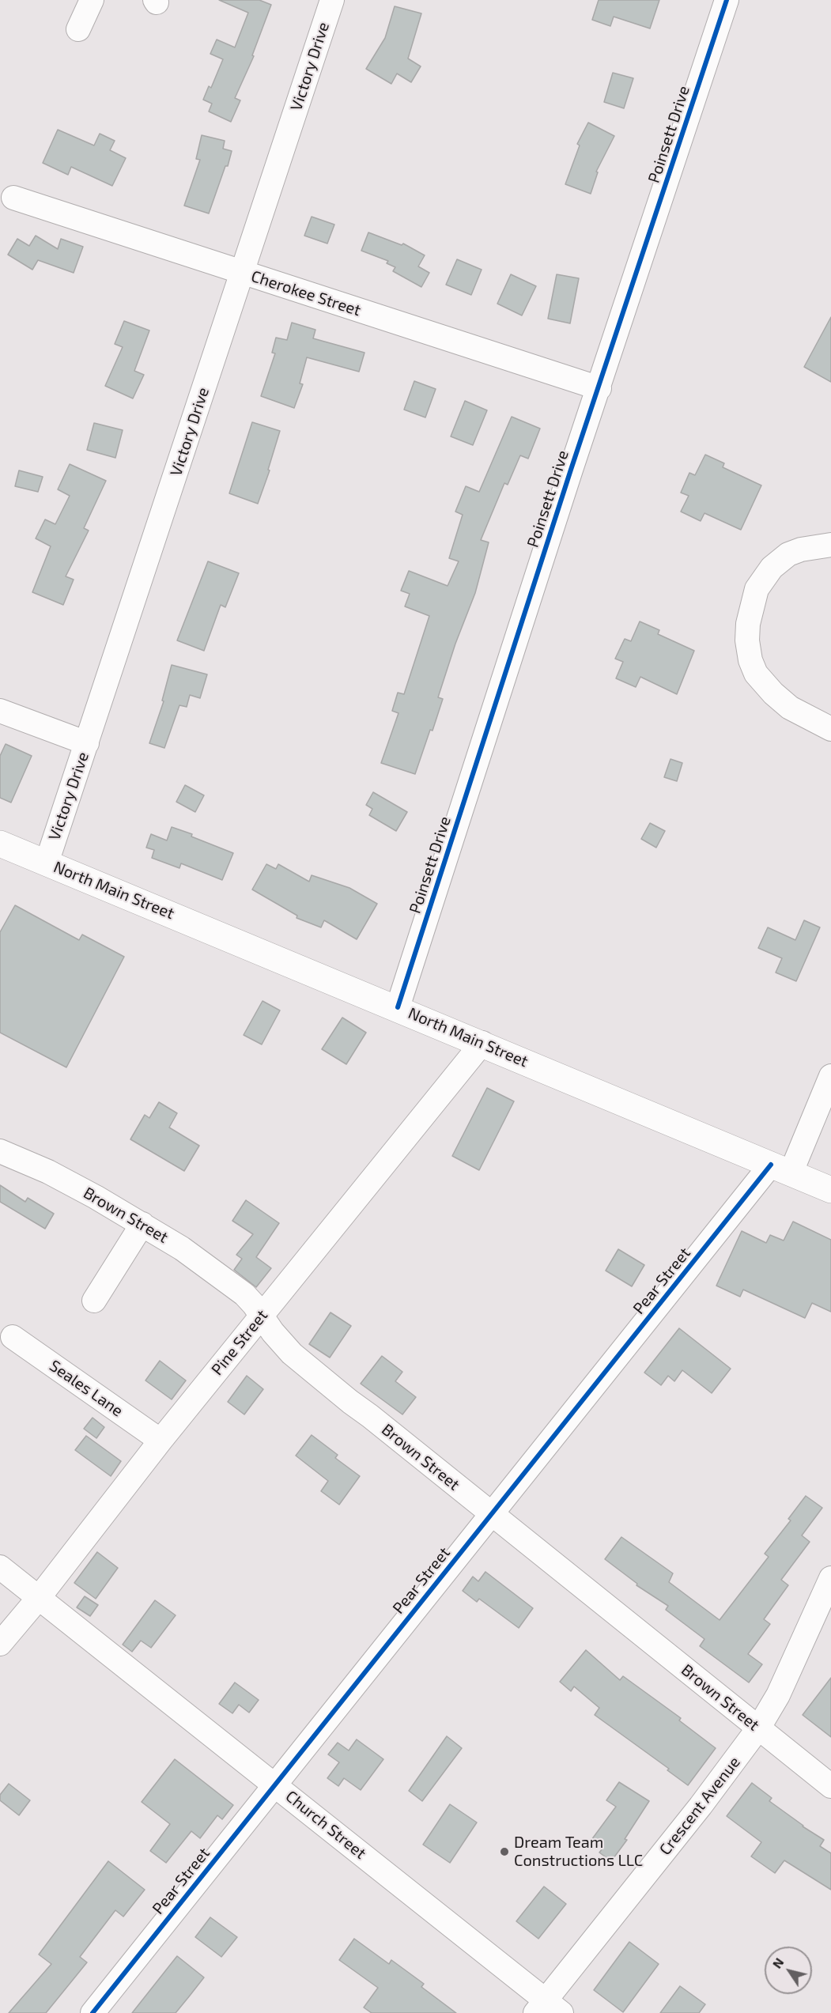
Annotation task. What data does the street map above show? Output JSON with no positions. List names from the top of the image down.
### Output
{
  "streets": {
    "main road": ["North Main Street"],
    "street": [
      "Victory Drive",
      "Poinsett Drive",
      "Cherokee Street",
      "Brown Street",
      "Pear Street",
      "Pine Street",
      "Seales Lane",
      "Crescent Avenue",
      "Church Street"
    ]
  },
  "crossings": [
    ["Victory Drive", "Cherokee Street"],
    ["Victory Drive", "North Main Street"],
    ["Poinsett Drive", "Cherokee Street"],
    ["Poinsett Drive", "North Main Street"],
    ["North Main Street", "Pear Street"],
    ["North Main Street", "Pine Street"],
    ["Brown Street", "Pear Street"],
    ["Brown Street", "Pine Street"],
    ["Brown Street", "Crescent Avenue"],
    ["Pear Street", "Church Street"],
    ["Pine Street", "Seales Lane"],
    ["Pine Street", "Church Street"],
    ["Crescent Avenue", "Church Street"]
  ],
  "places": ["Dream Team Constructions LLC"],
  "north": "top left"
}
